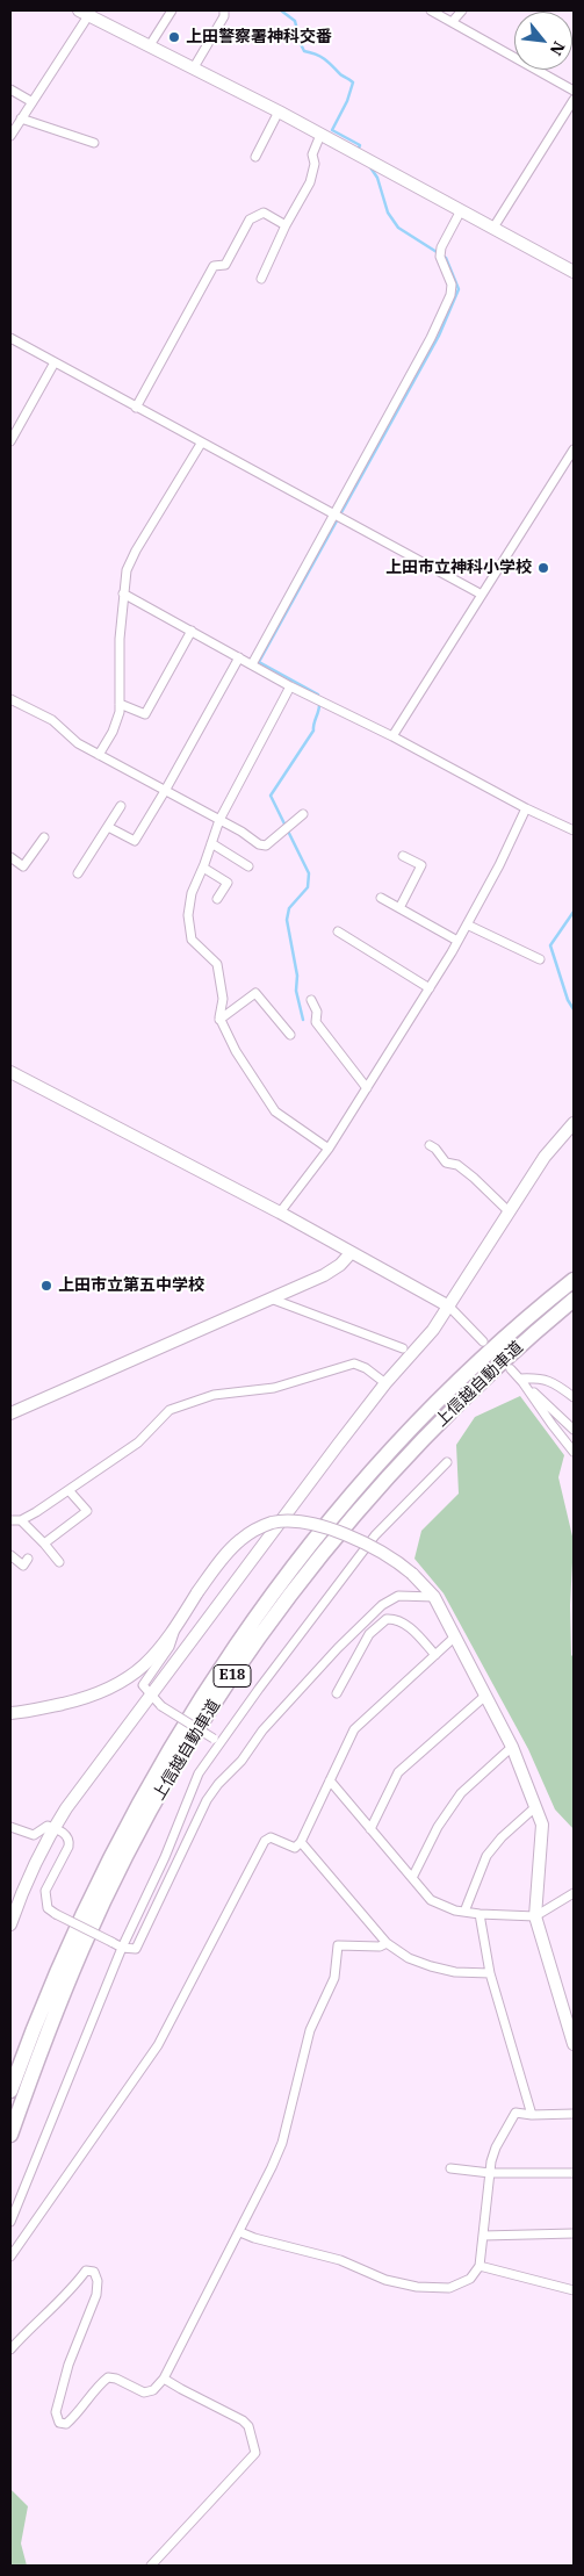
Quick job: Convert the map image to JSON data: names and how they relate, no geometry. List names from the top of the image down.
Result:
{
  "streets": {
    "highway": ["上信越自動車道", "E18"]
  },
  "places": ["上田警察署神科交番", "上田市立神科小学校", "上田市立第五中学校"],
  "north": "bottom right"
}
